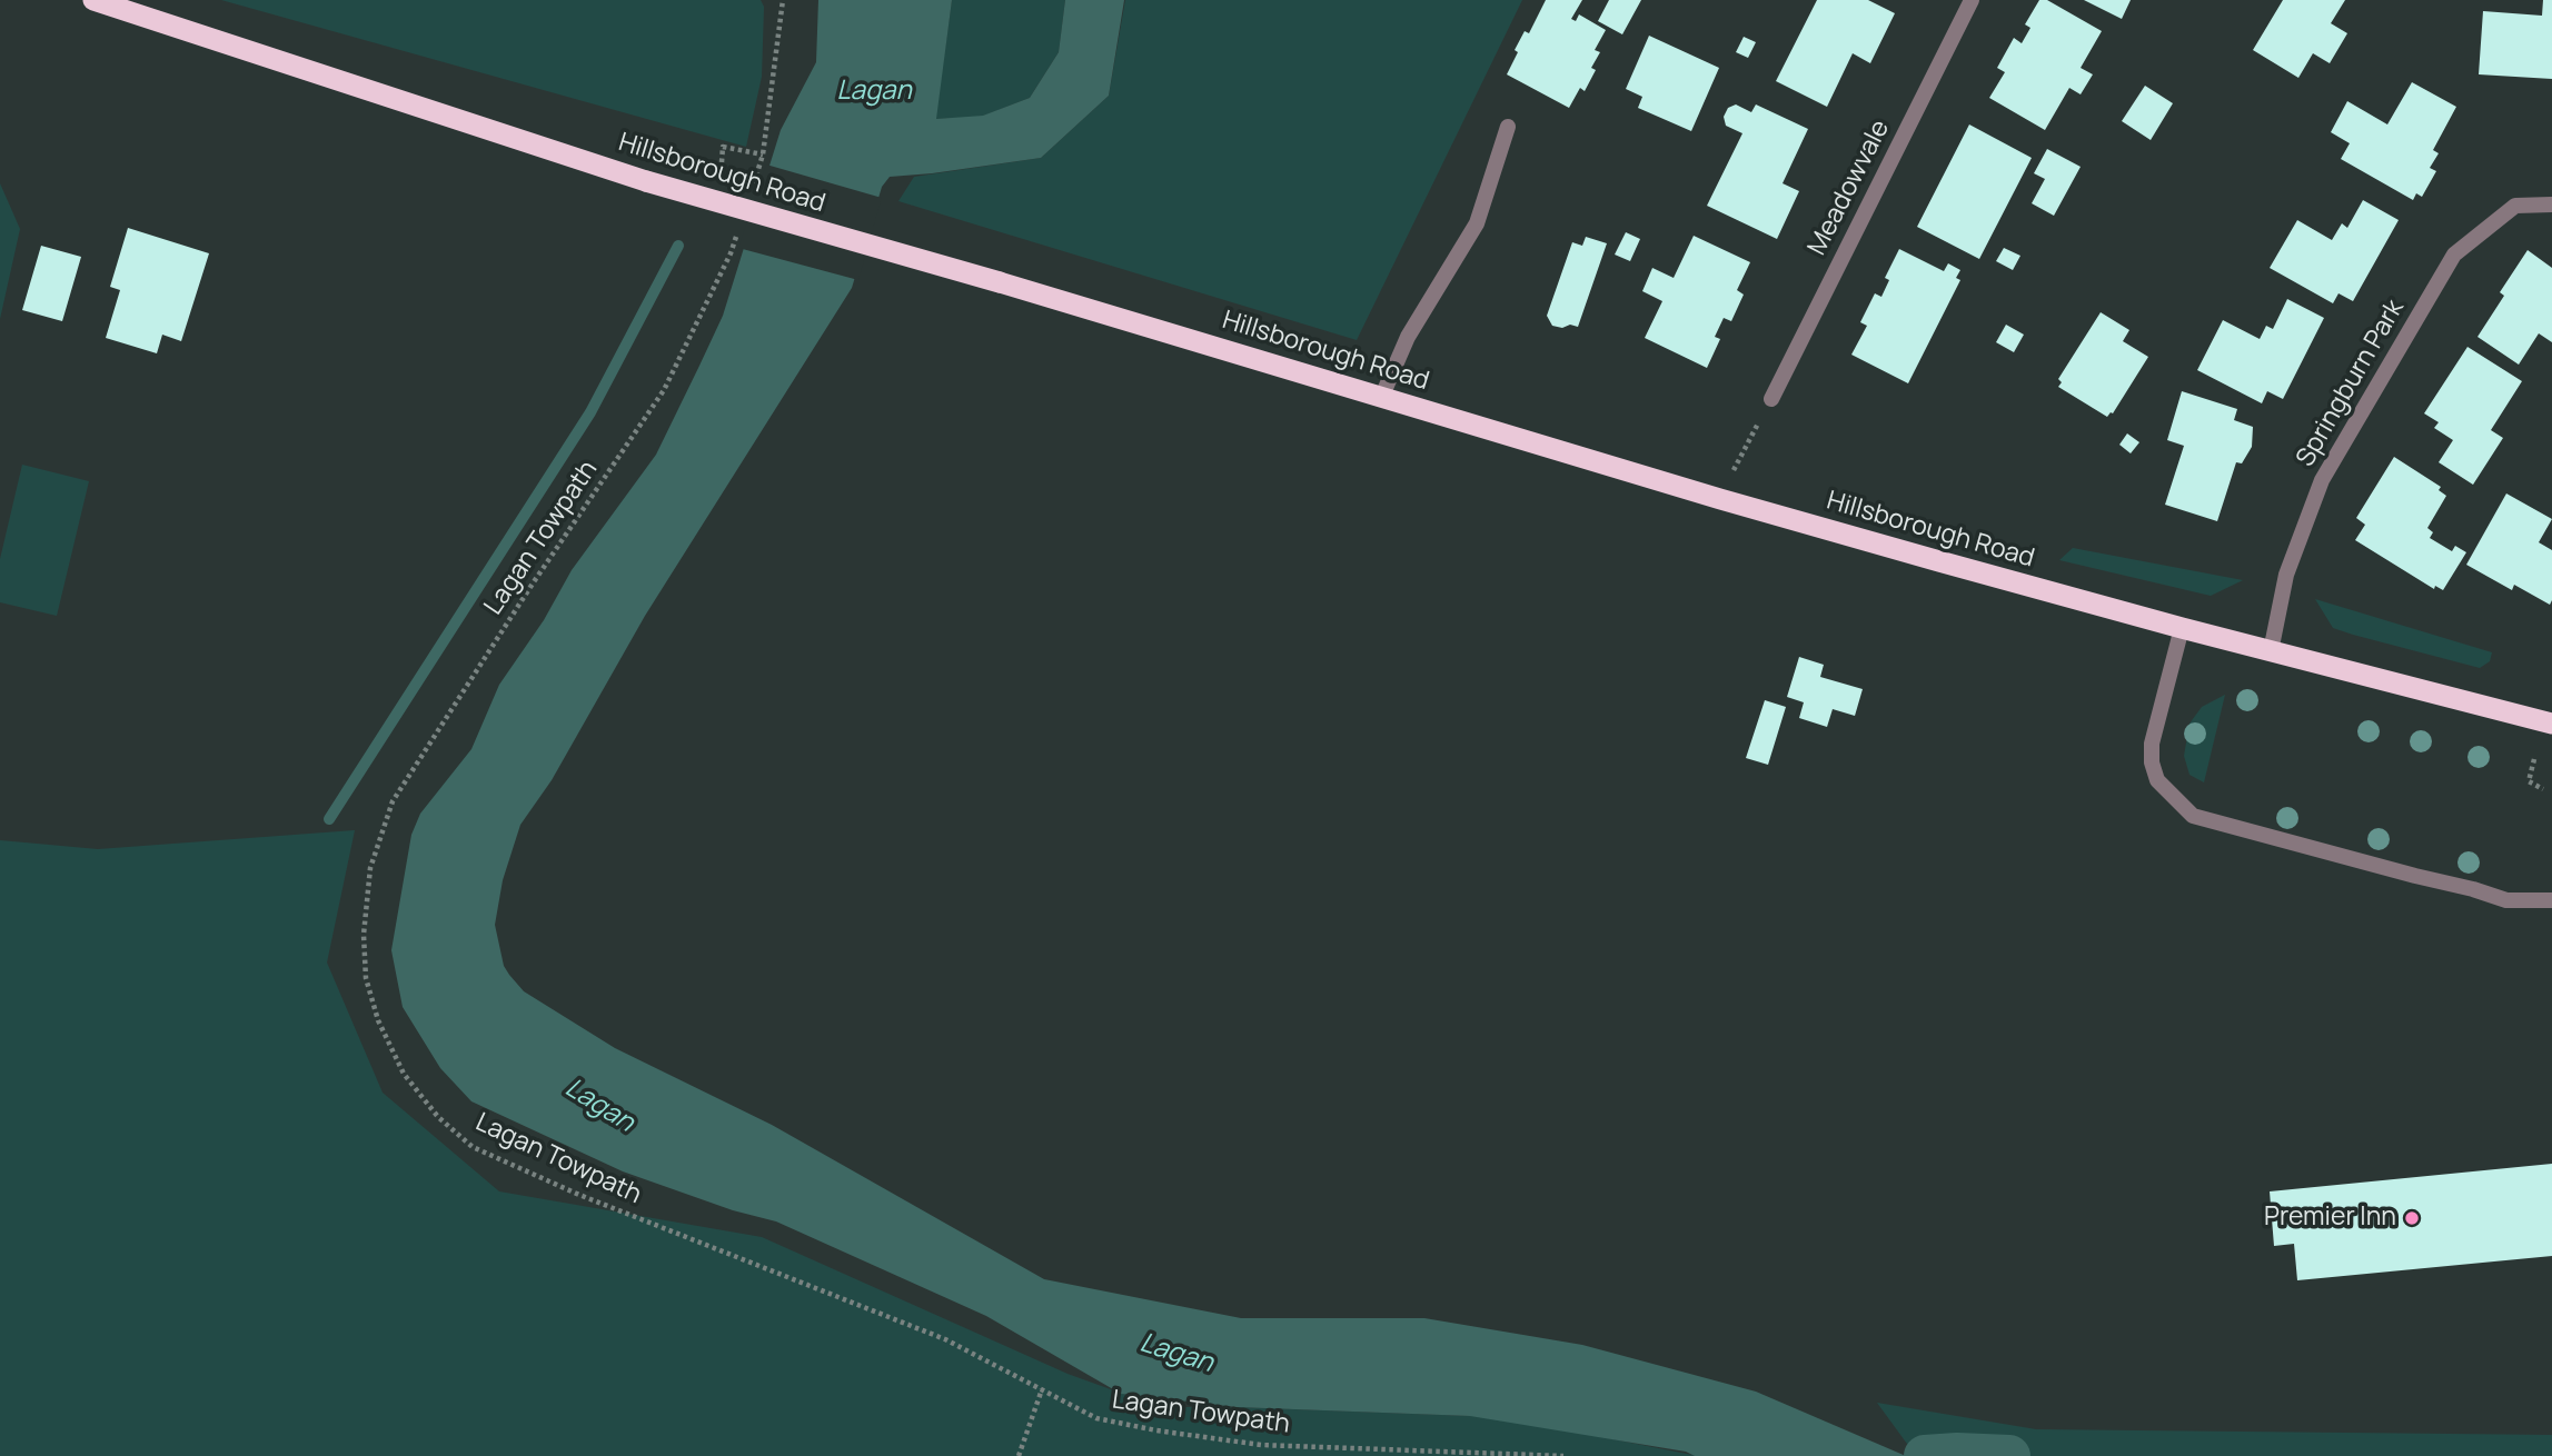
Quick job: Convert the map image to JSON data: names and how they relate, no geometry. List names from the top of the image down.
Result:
{
  "streets": {
    "highway": ["Hillsborough Road"],
    "street": ["Meadowvale", "Springburn Park"],
    "path": ["Lagan Towpath"]
  },
  "crossings": [
    ["Hillsborough Road", "Springburn Park"]
  ],
  "water": ["Lagan"],
  "places": ["Premier Inn"]
}
